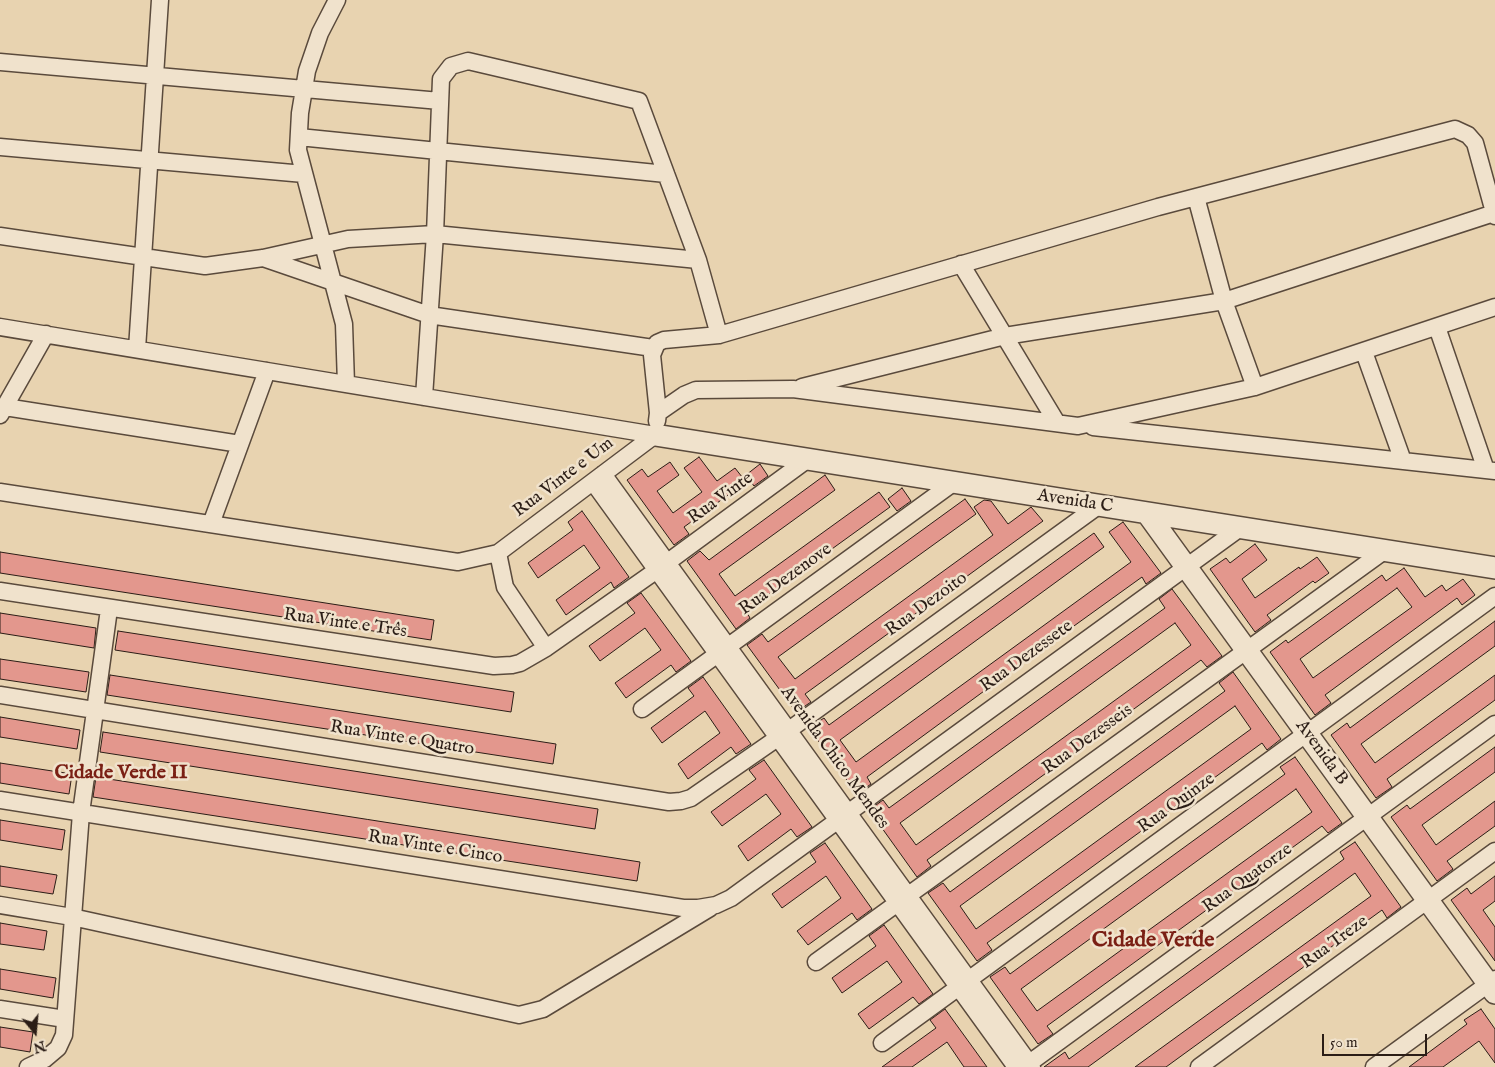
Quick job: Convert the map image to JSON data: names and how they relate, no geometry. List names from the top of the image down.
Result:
{
  "streets": {
    "street": [
      "Rua Vinte e Um",
      "Rua Vinte",
      "Avenida C",
      "Rua Dezenove",
      "Rua Dezoito",
      "Rua Vinte e Três",
      "Rua Dezessete",
      "Rua Vinte e Quatro",
      "Rua Dezesseis",
      "Avenida B",
      "Avenida Chico Mendes",
      "Rua Quinze",
      "Rua Vinte e Cinco",
      "Rua Quatorze",
      "Rua Treze"
    ]
  },
  "crossings": [
    ["Rua Vinte e Um", "Avenida C"],
    ["Rua Vinte e Um", "Avenida Chico Mendes"],
    ["Rua Vinte", "Avenida C"],
    ["Rua Vinte", "Rua Vinte e Três"],
    ["Rua Vinte", "Avenida Chico Mendes"],
    ["Avenida C", "Rua Dezenove"],
    ["Avenida C", "Rua Dezoito"],
    ["Avenida C", "Rua Dezessete"],
    ["Avenida C", "Rua Dezesseis"],
    ["Avenida C", "Avenida B"],
    ["Rua Dezenove", "Avenida Chico Mendes"],
    ["Rua Dezoito", "Rua Vinte e Quatro"],
    ["Rua Dezoito", "Avenida Chico Mendes"],
    ["Rua Vinte e Três", "Avenida Chico Mendes"],
    ["Rua Dezessete", "Avenida B"],
    ["Rua Dezessete", "Avenida Chico Mendes"],
    ["Rua Dezessete", "Rua Vinte e Cinco"],
    ["Rua Vinte e Quatro", "Avenida Chico Mendes"],
    ["Rua Dezesseis", "Avenida B"],
    ["Rua Dezesseis", "Avenida Chico Mendes"],
    ["Avenida B", "Rua Quinze"],
    ["Avenida B", "Rua Quatorze"],
    ["Avenida B", "Rua Treze"],
    ["Avenida Chico Mendes", "Rua Quinze"],
    ["Avenida Chico Mendes", "Rua Vinte e Cinco"],
    ["Avenida Chico Mendes", "Rua Quatorze"]
  ],
  "districts": ["Cidade Verde II", "Cidade Verde"],
  "scale_bar": "50 m",
  "north": "bottom"
}
